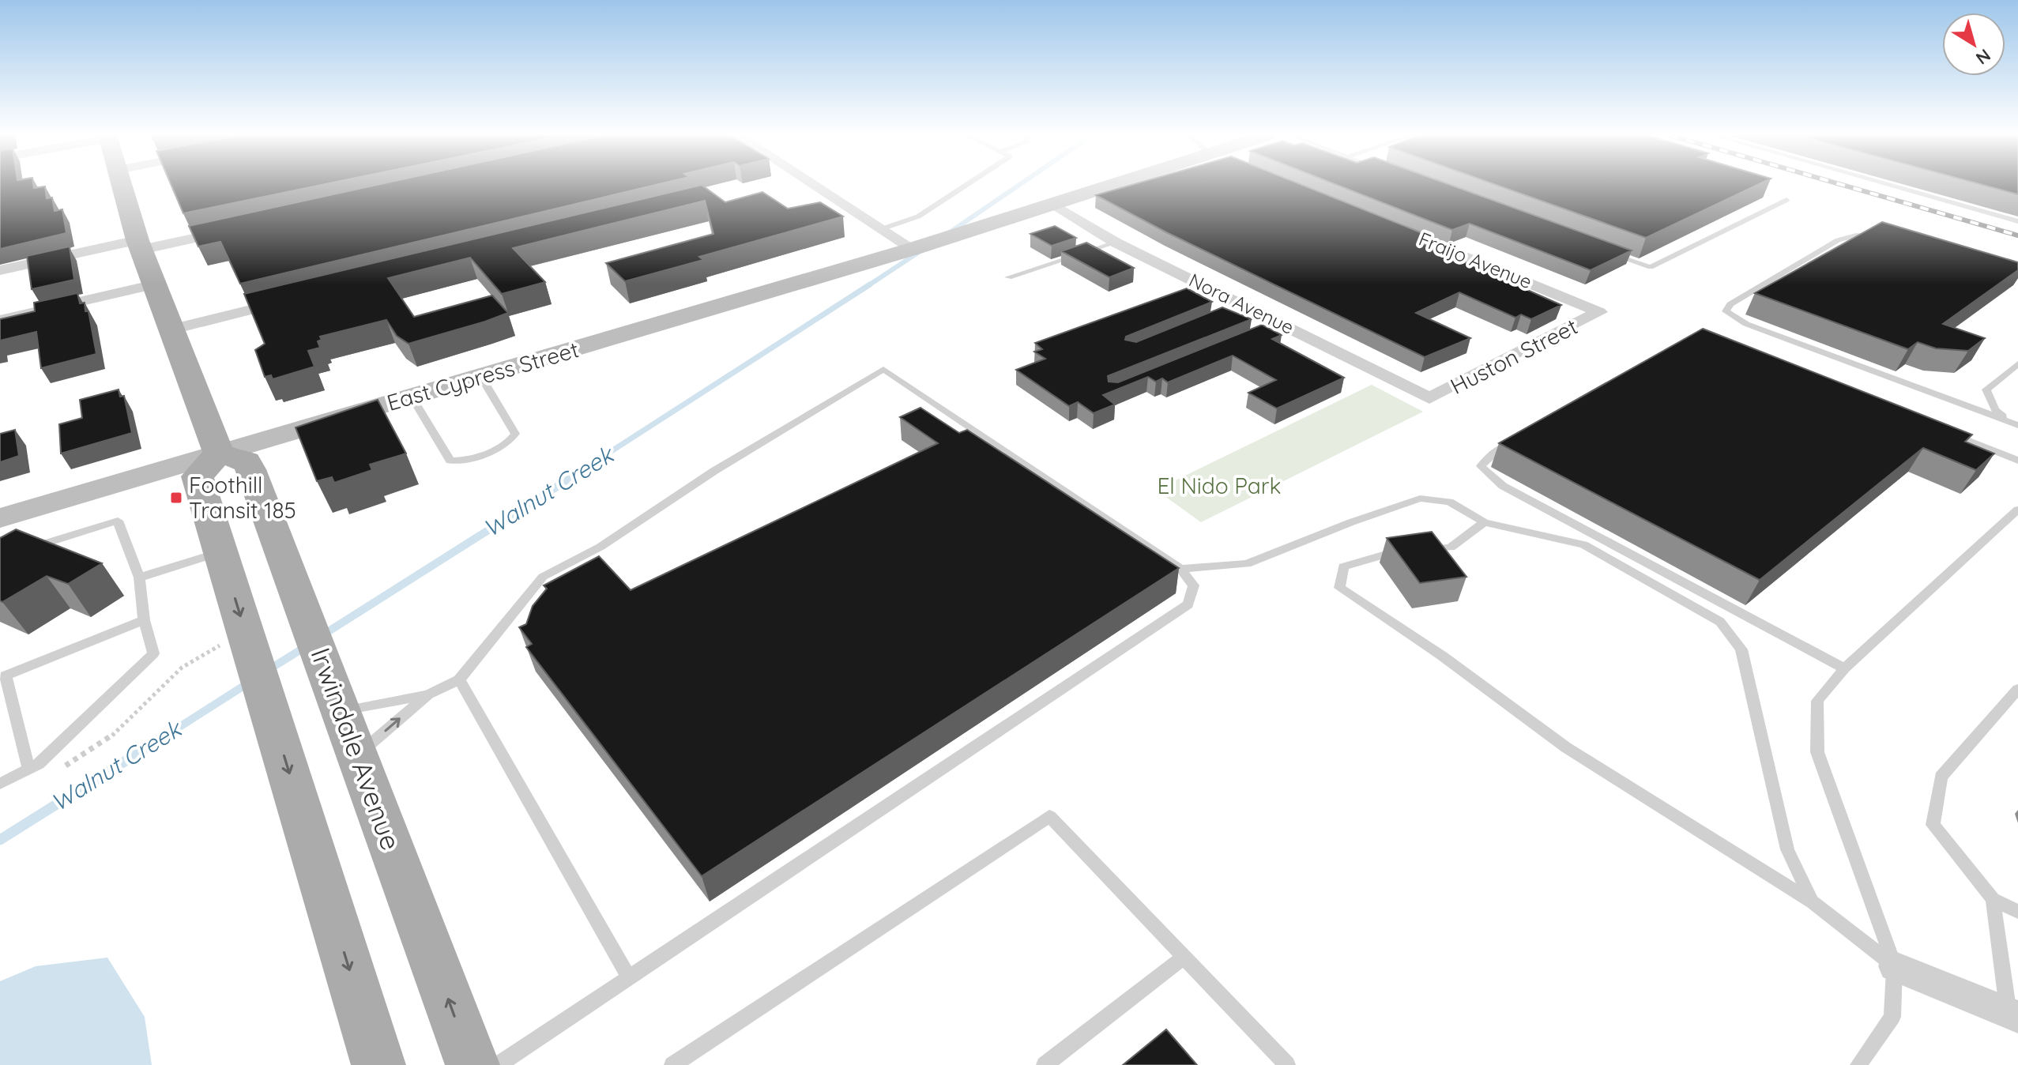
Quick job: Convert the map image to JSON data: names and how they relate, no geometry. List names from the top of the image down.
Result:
{
  "streets": {
    "main road": ["Irwindale Avenue"],
    "street": [
      "Fraijo Avenue",
      "Nora Avenue",
      "Huston Street",
      "East Cypress Street"
    ]
  },
  "crossings": [
    ["Fraijo Avenue", "Huston Street"],
    ["Nora Avenue", "Huston Street"],
    ["Nora Avenue", "East Cypress Street"],
    ["East Cypress Street", "Irwindale Avenue"]
  ],
  "water": ["Walnut Creek"],
  "parks": ["El Nido Park"],
  "places": {
    "transit": ["Foothill Transit 185"]
  },
  "north": "bottom right"
}
